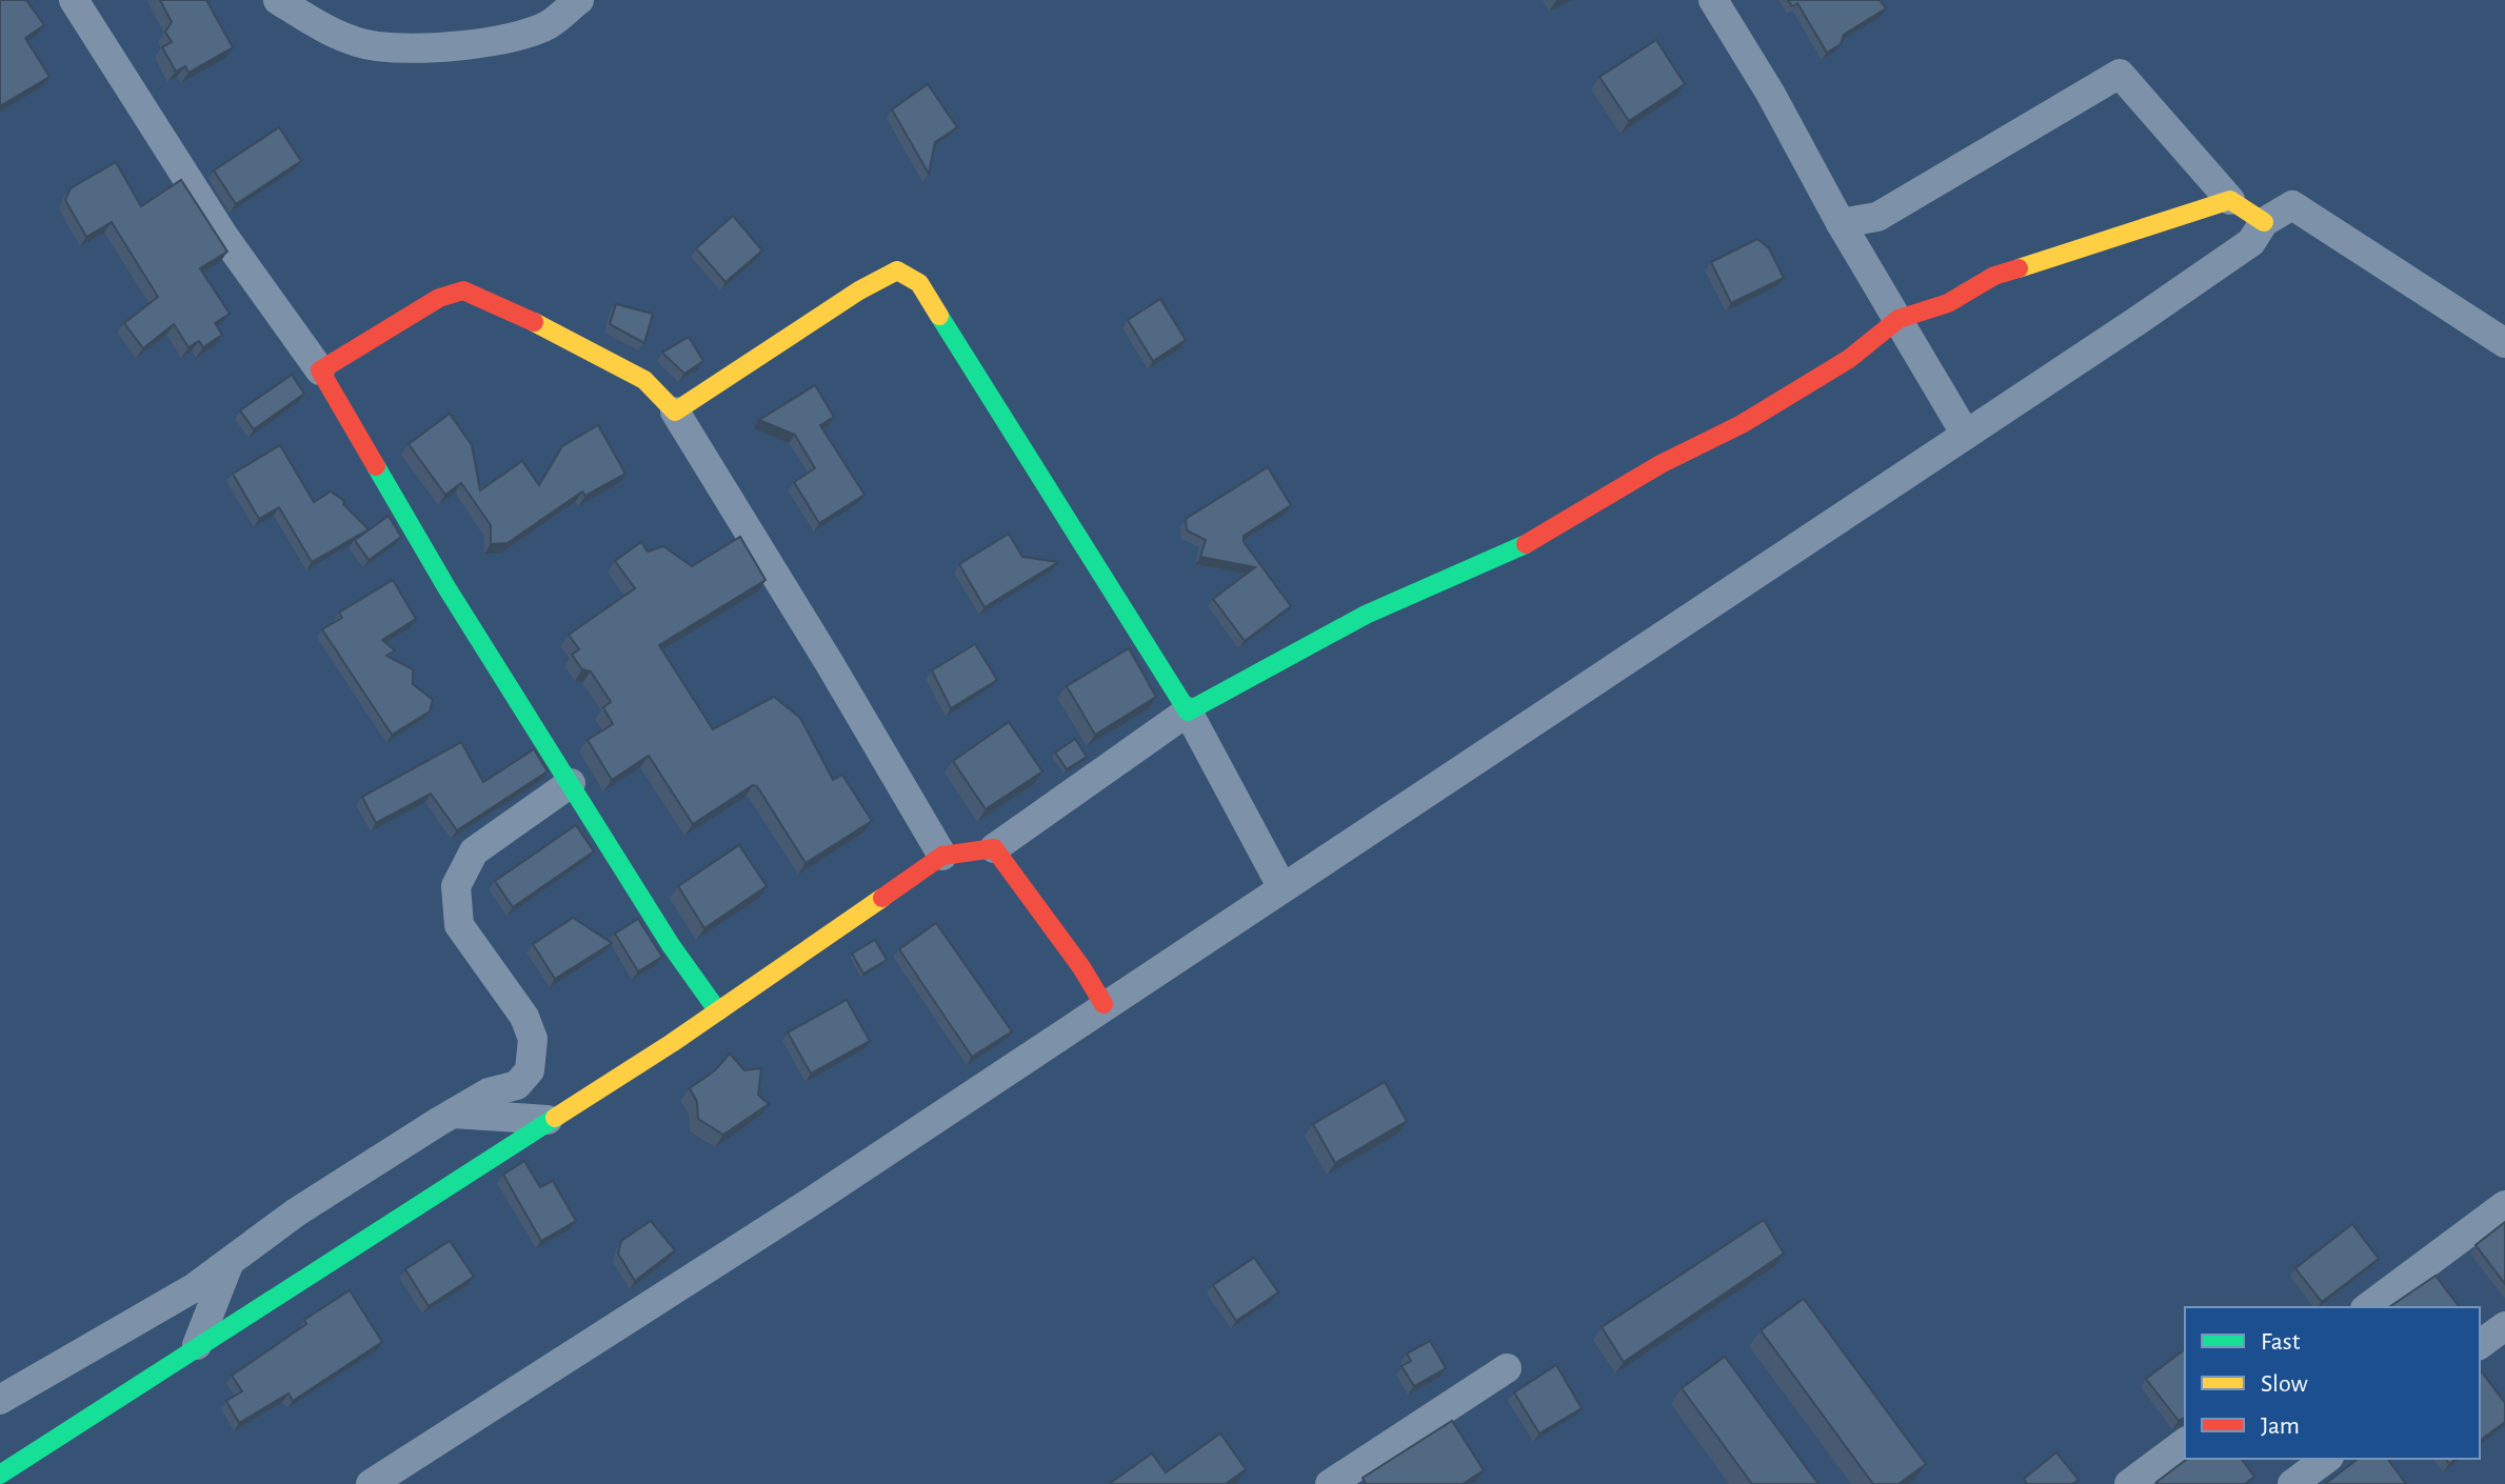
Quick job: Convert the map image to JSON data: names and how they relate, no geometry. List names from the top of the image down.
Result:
{
  "legend": ["Fast", "Slow", "Jam"]
}
